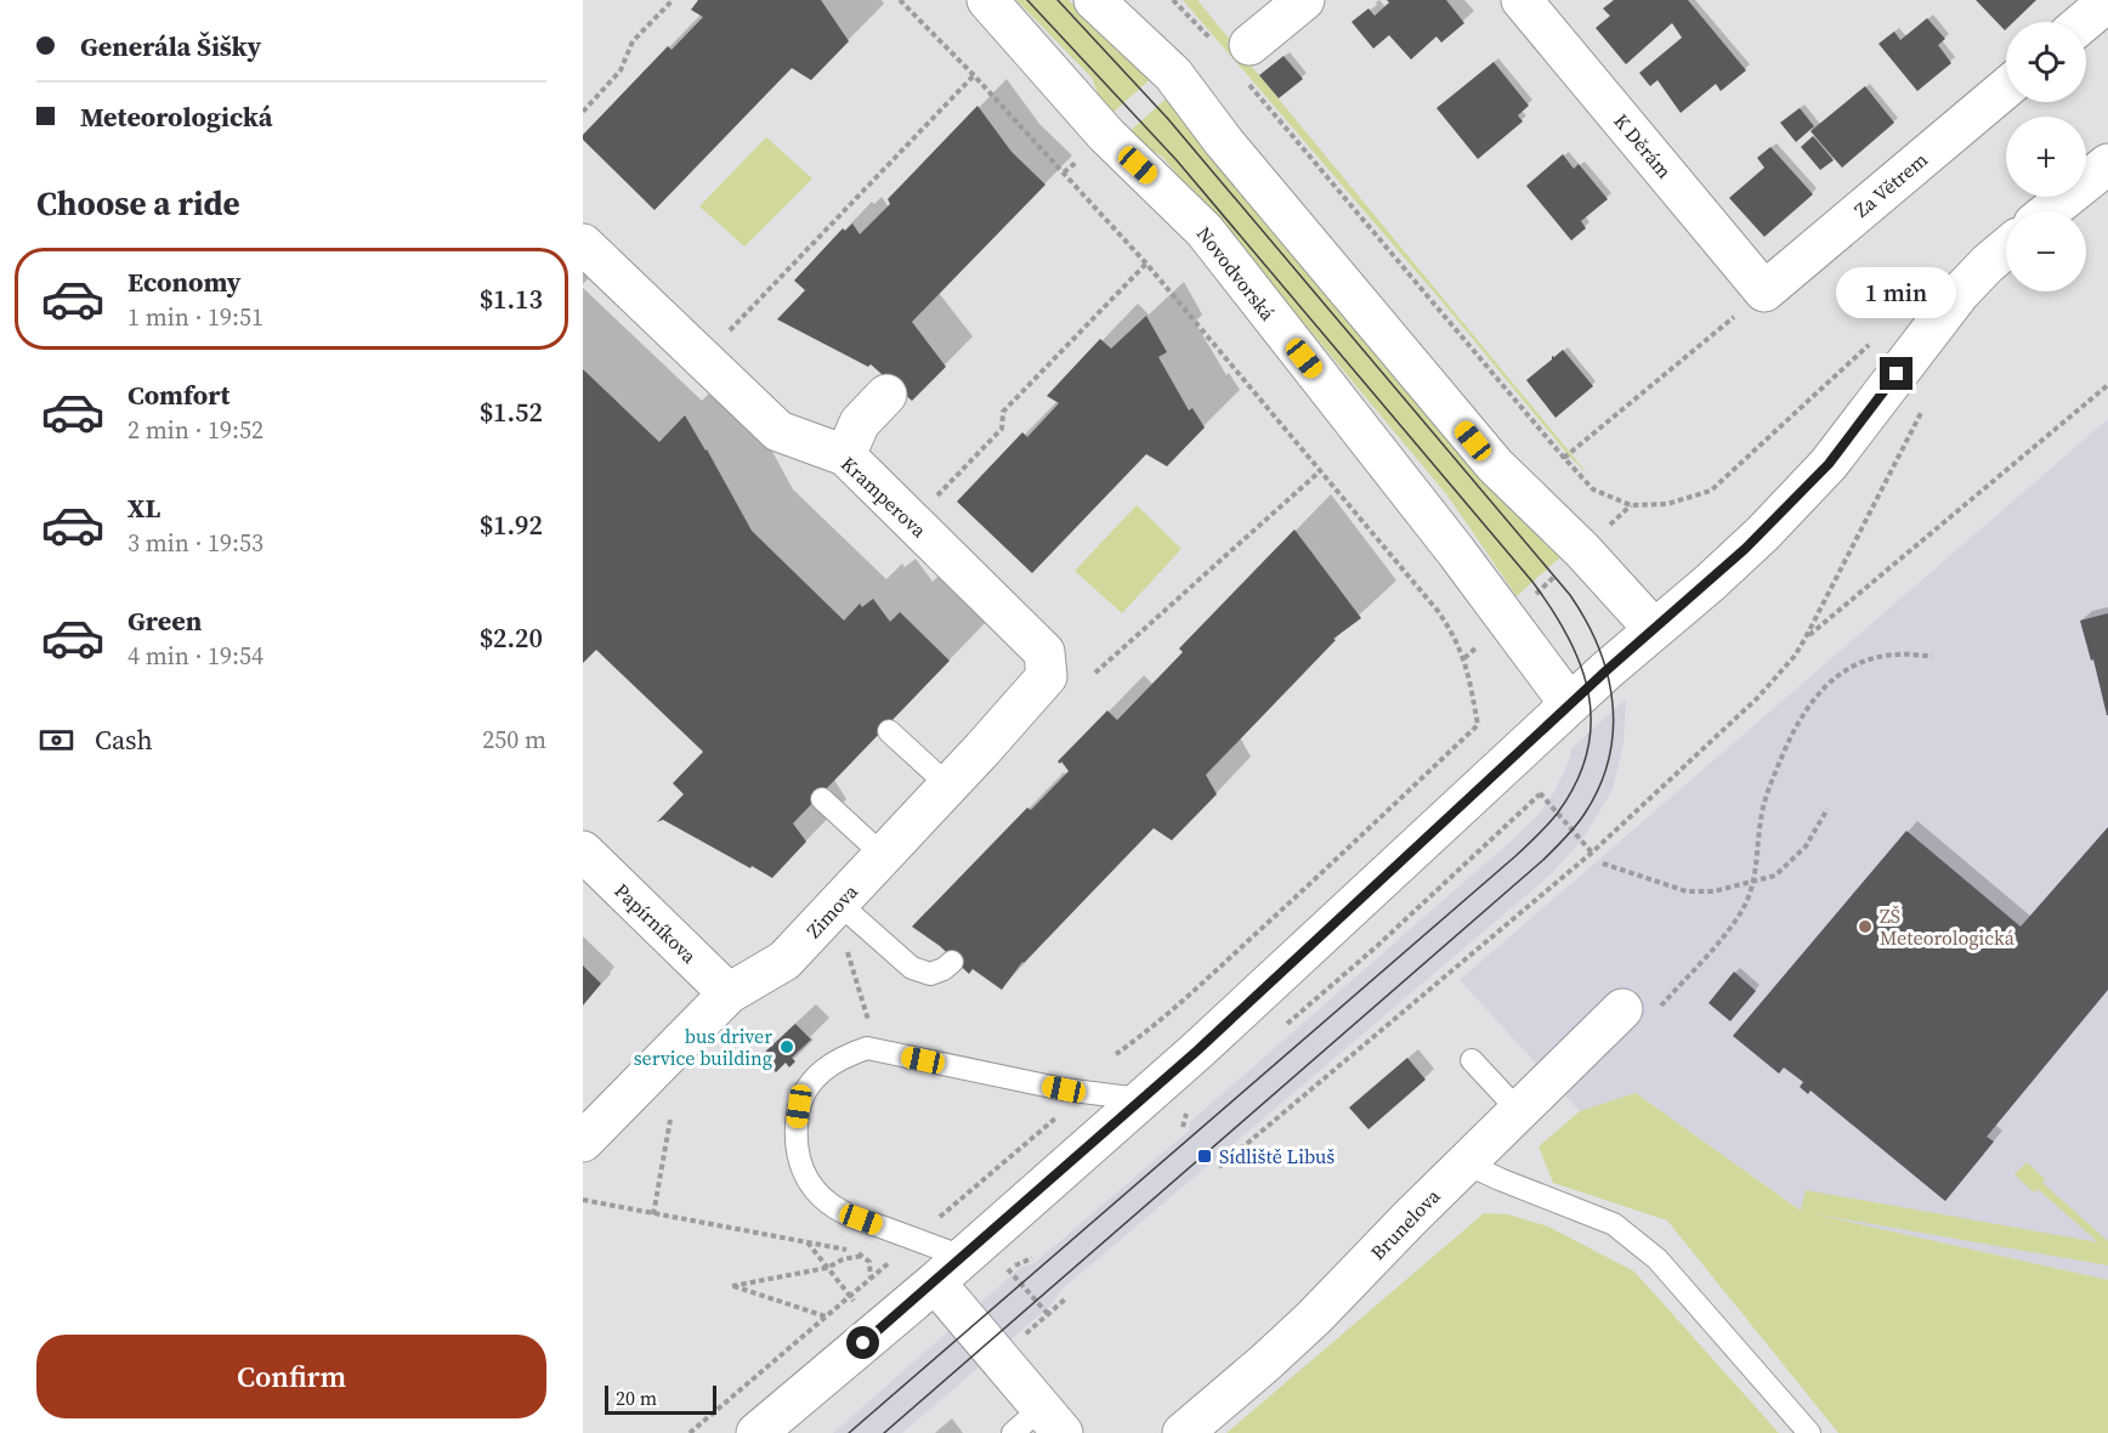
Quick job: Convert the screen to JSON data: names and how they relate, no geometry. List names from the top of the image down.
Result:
{
  "streets": {
    "main road": [
      "K Děrám",
      "Za Větrem",
      "Novodvorská",
      "Kramperova",
      "Zimova",
      "Papírníkova",
      "Brunelova"
    ]
  },
  "crossings": [
    ["K Děrám", "Za Větrem"],
    ["Kramperova", "Zimova"],
    ["Zimova", "Papírníkova"]
  ],
  "places": {
    "other": ["ZŠ Meteorologická", "bus driver service building"],
    "transit": ["Sídliště Libuš"]
  },
  "scale_bar": "20 m",
  "page": {
    "banner": ["Generála Šišky", "Meteorologická"],
    "map_buttons": ["+", "−"],
    "heading": "Choose a ride",
    "list": [
      {
        "name": "Economy",
        "note": "1 min · 19:51",
        "value": "$1.13"
      },
      {
        "name": "Comfort",
        "note": "2 min · 19:52",
        "value": "$1.52"
      },
      {
        "name": "XL",
        "note": "3 min · 19:53",
        "value": "$1.92"
      },
      {
        "name": "Green",
        "note": "4 min · 19:54",
        "value": "$2.20"
      }
    ],
    "bubble": "1 min",
    "pay": ["Cash", "250 m"],
    "buttons": "Confirm",
    "scale": "20 m"
  }
}
